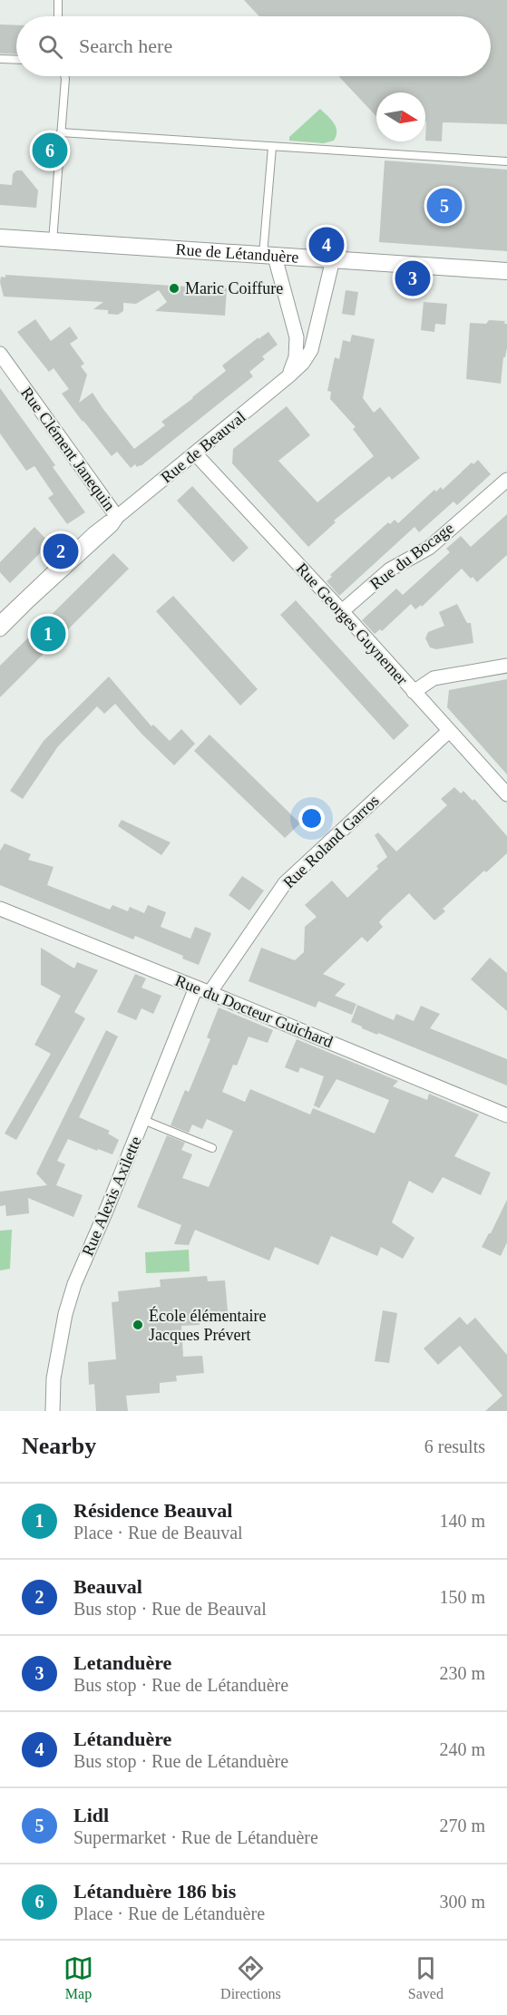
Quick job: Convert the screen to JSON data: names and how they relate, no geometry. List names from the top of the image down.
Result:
{
  "streets": {
    "street": [
      "Rue de Létanduère",
      "Rue de Beauval",
      "Rue Clément Janequin",
      "Rue du Bocage",
      "Rue Georges Guynemer",
      "Rue Roland Garros",
      "Rue du Docteur Guichard",
      "Rue Alexis Axilette"
    ]
  },
  "crossings": [
    ["Rue de Létanduère", "Rue de Beauval"],
    ["Rue de Beauval", "Rue Clément Janequin"],
    ["Rue de Beauval", "Rue Georges Guynemer"],
    ["Rue du Bocage", "Rue Georges Guynemer"],
    ["Rue Georges Guynemer", "Rue Roland Garros"],
    ["Rue Roland Garros", "Rue du Docteur Guichard"],
    ["Rue du Docteur Guichard", "Rue Alexis Axilette"]
  ],
  "places": ["Maric Coiffure", "École élémentaire Jacques Prévert"],
  "north": "right",
  "page": {
    "search": "Search here",
    "pins": [
      "6",
      "5",
      "4",
      "3",
      "2",
      "1"
    ],
    "heading": ["Nearby", "6 results"],
    "list": [
      {
        "mark": "1",
        "name": "Résidence Beauval",
        "note": "Place · Rue de Beauval",
        "value": "140 m"
      },
      {
        "mark": "2",
        "name": "Beauval",
        "note": "Bus stop · Rue de Beauval",
        "value": "150 m"
      },
      {
        "mark": "3",
        "name": "Letanduère",
        "note": "Bus stop · Rue de Létanduère",
        "value": "230 m"
      },
      {
        "mark": "4",
        "name": "Létanduère",
        "note": "Bus stop · Rue de Létanduère",
        "value": "240 m"
      },
      {
        "mark": "5",
        "name": "Lidl",
        "note": "Supermarket · Rue de Létanduère",
        "value": "270 m"
      },
      {
        "mark": "6",
        "name": "Létanduère 186 bis",
        "note": "Place · Rue de Létanduère",
        "value": "300 m"
      }
    ],
    "nav": ["Map", "Directions", "Saved"]
  }
}
